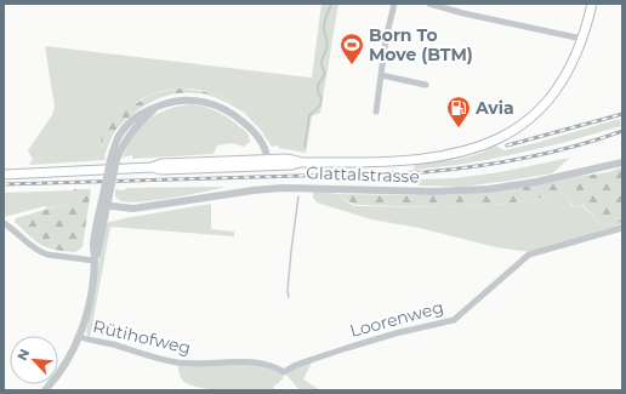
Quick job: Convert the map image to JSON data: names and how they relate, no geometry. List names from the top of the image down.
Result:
{
  "streets": {
    "street": ["Glattalstrasse", "Loorenweg", "Rütihofweg"]
  },
  "crossings": [
    ["Loorenweg", "Rütihofweg"]
  ],
  "places": {
    "sports": ["Born To Move (BTM)"],
    "fuel station": ["Avia"]
  },
  "north": "top left"
}
